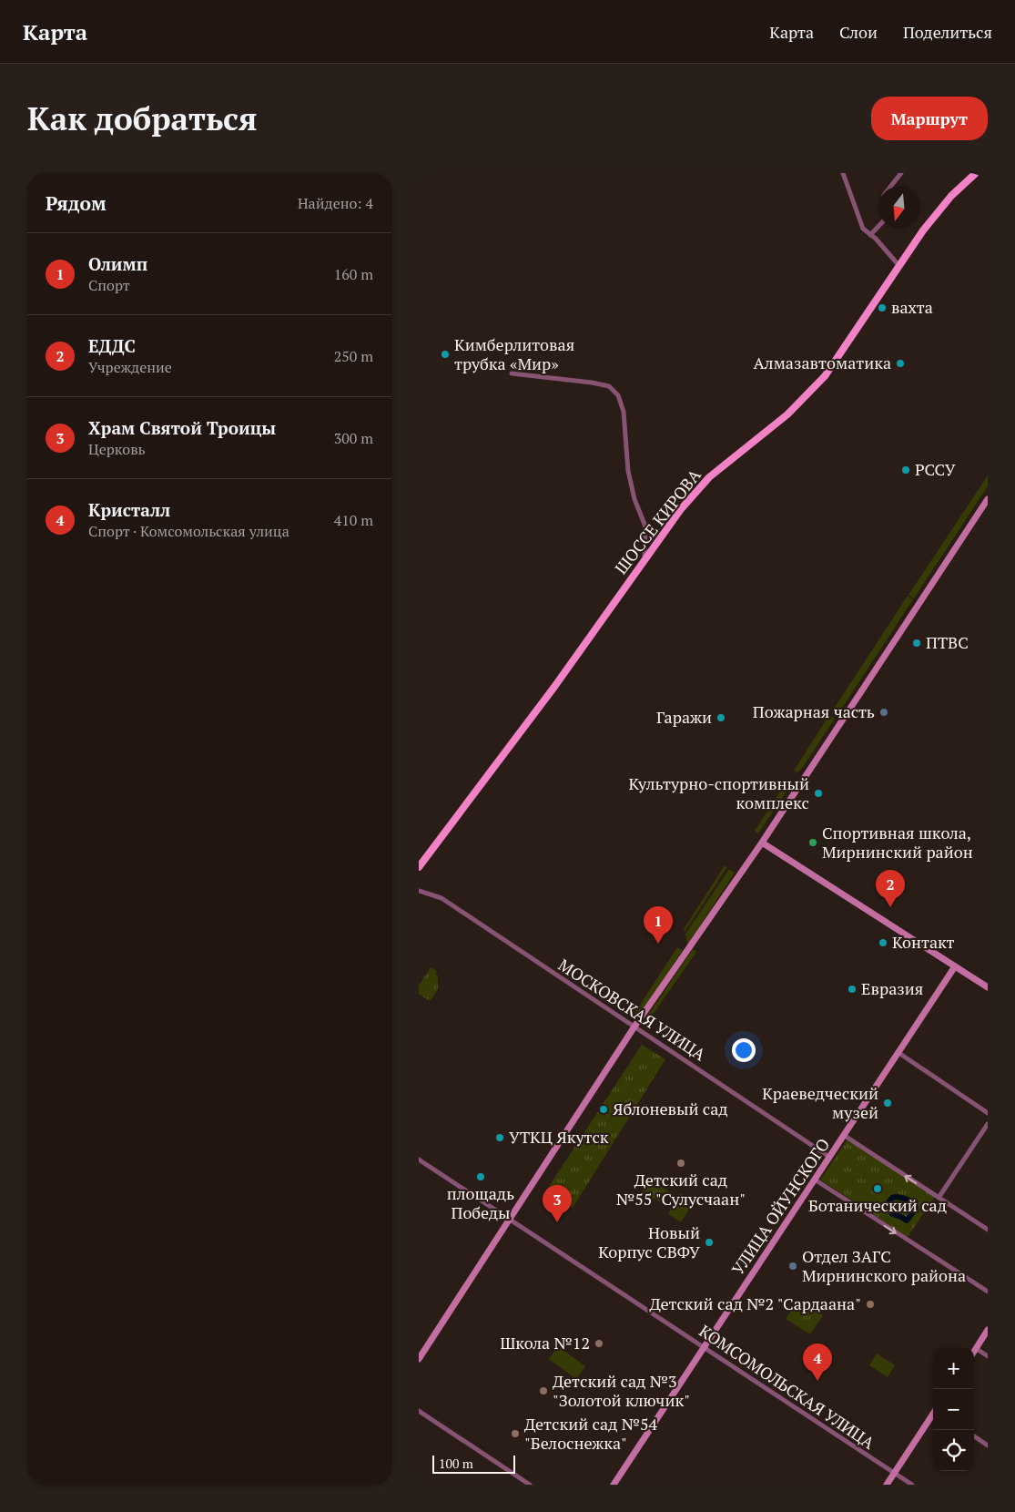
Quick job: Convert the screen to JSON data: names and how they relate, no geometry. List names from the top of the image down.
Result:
{
  "streets": {
    "main road": ["ШОССЕ КИРОВА", "УЛИЦА ОЙУНСКОГО"],
    "street": ["МОСКОВСКАЯ УЛИЦА", "КОМСОМОЛЬСКАЯ УЛИЦА"]
  },
  "crossings": [
    ["МОСКОВСКАЯ УЛИЦА", "УЛИЦА ОЙУНСКОГО"],
    ["УЛИЦА ОЙУНСКОГО", "КОМСОМОЛЬСКАЯ УЛИЦА"]
  ],
  "places": [
    "вахта",
    "Кимберлитовая трубка «Мир»",
    "Алмазавтоматика",
    "РССУ",
    "ПТВС",
    "Пожарная часть",
    "Гаражи",
    "Культурно-спортивный комплекс",
    "Спортивная школа, Мирнинский район",
    "Контакт",
    "Евразия",
    "Краеведческий музей",
    "Яблоневый сад",
    "УТКЦ Якутск",
    "Детский сад №55 \"Сулусчаан\"",
    "площадь Победы",
    "Ботанический сад",
    "Новый Корпус СВФУ",
    "Отдел ЗАГС Мирнинского района",
    "Детский сад №2 \"Сардаана\"",
    "Школа №12",
    "Детский сад №3 \"Золотой ключик\"",
    "Детский сад №54 \"Белоснежка\""
  ],
  "scale_bar": "100 m",
  "north": "bottom",
  "page": {
    "header": "Карта",
    "nav": ["Карта", "Слои", "Поделиться"],
    "buttons": "Маршрут",
    "title": "Как добраться",
    "heading": ["Рядом", "Найдено: 4"],
    "list": [
      {
        "mark": "1",
        "name": "Олимп",
        "note": "Спорт",
        "value": "160 m"
      },
      {
        "mark": "2",
        "name": "ЕДДС",
        "note": "Учреждение",
        "value": "250 m"
      },
      {
        "mark": "3",
        "name": "Храм Святой Троицы",
        "note": "Церковь",
        "value": "300 m"
      },
      {
        "mark": "4",
        "name": "Кристалл",
        "note": "Спорт · Комсомольская улица",
        "value": "410 m"
      }
    ],
    "pins": [
      "2",
      "1",
      "3",
      "4"
    ],
    "map_buttons": ["+", "−"],
    "scale": "100 m"
  }
}
